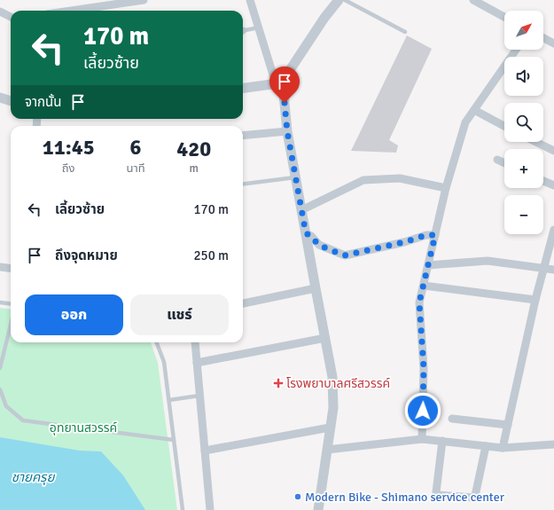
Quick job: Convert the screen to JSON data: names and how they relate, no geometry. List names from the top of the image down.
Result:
{
  "water": ["ชายครุย"],
  "parks": ["อุทยานสวรรค์"],
  "places": {
    "health": ["โรงพยาบาลศรีสวรรค์"],
    "other": ["Modern Bike - Shimano service center"]
  },
  "north": "top right",
  "page": {
    "map_buttons": ["+", "−"],
    "turn": ["170 m", "เลี้ยวซ้าย"],
    "then": "จากนั้น",
    "eta": [
      "11:45",
      "ถึง",
      "6",
      "นาที",
      "420",
      "m"
    ],
    "list": [
      {
        "name": "เลี้ยวซ้าย",
        "value": "170 m"
      },
      {
        "name": "ถึงจุดหมาย",
        "value": "250 m"
      }
    ],
    "buttons": ["ออก", "แชร์"]
  }
}
